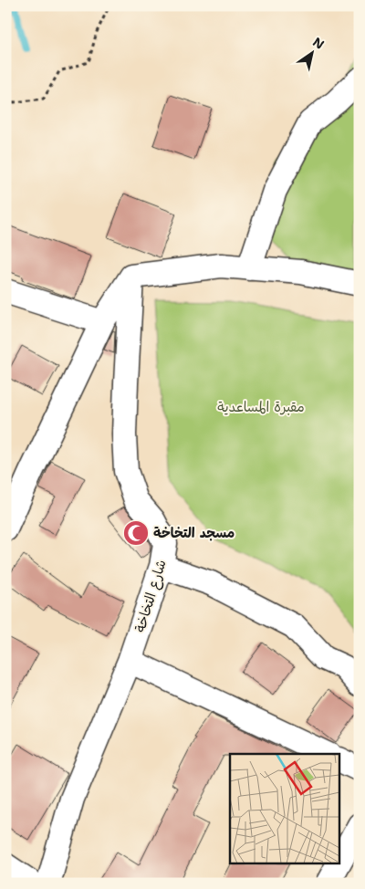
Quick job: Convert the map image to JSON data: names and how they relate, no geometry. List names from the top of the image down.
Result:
{
  "streets": {
    "street": ["شارع التخاخة"]
  },
  "parks": ["مقبرة المساعدية"],
  "places": {
    "mosque": ["مسجد التخاخة"]
  },
  "north": "top right"
}
